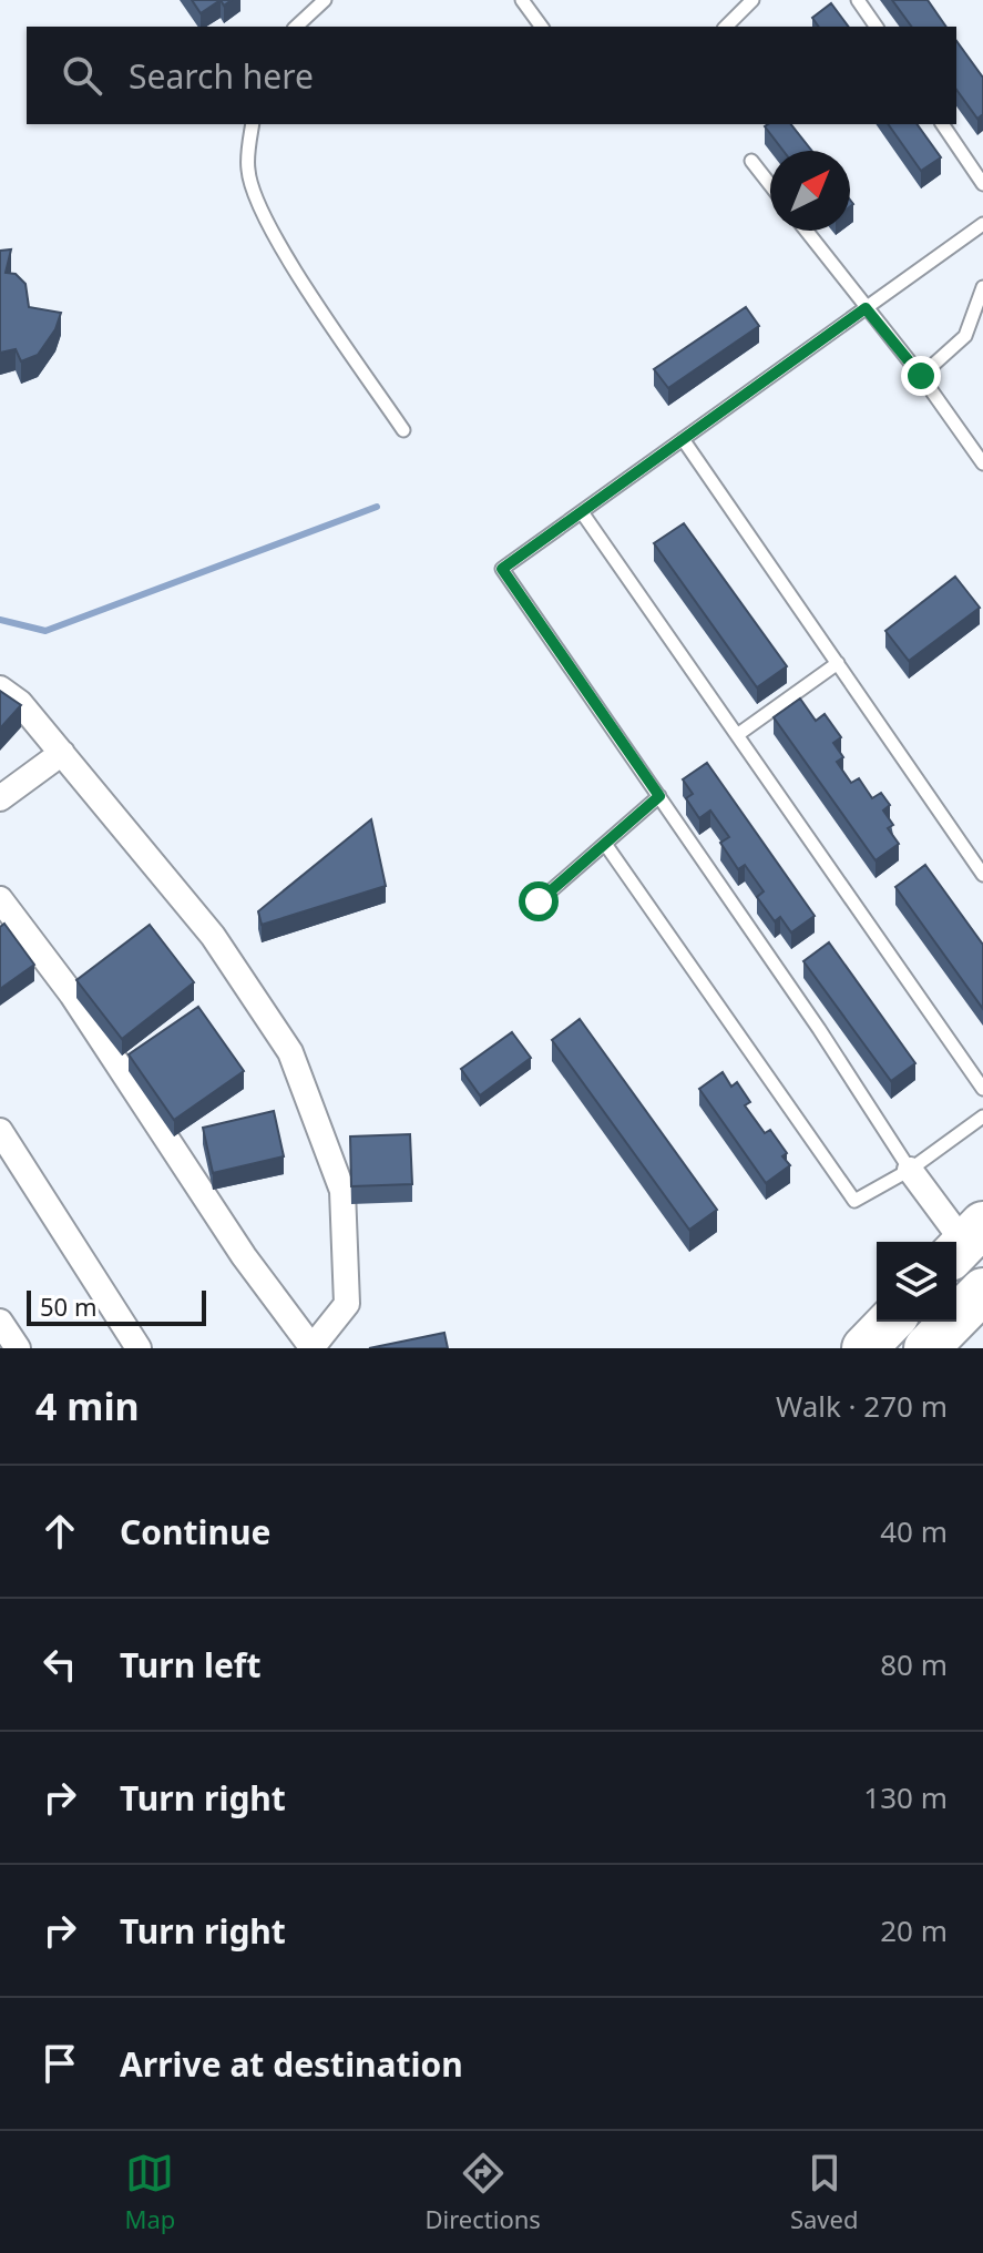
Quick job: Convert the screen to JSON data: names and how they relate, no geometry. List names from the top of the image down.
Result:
{
  "scale_bar": "50 m",
  "north": "top right",
  "page": {
    "search": "Search here",
    "scale": "50 m",
    "heading": ["4 min", "Walk · 270 m"],
    "list": [
      ["Continue", "40 m"],
      ["Turn left", "80 m"],
      ["Turn right", "130 m"],
      ["Turn right", "20 m"],
      "Arrive at destination"
    ],
    "nav": ["Map", "Directions", "Saved"]
  }
}
